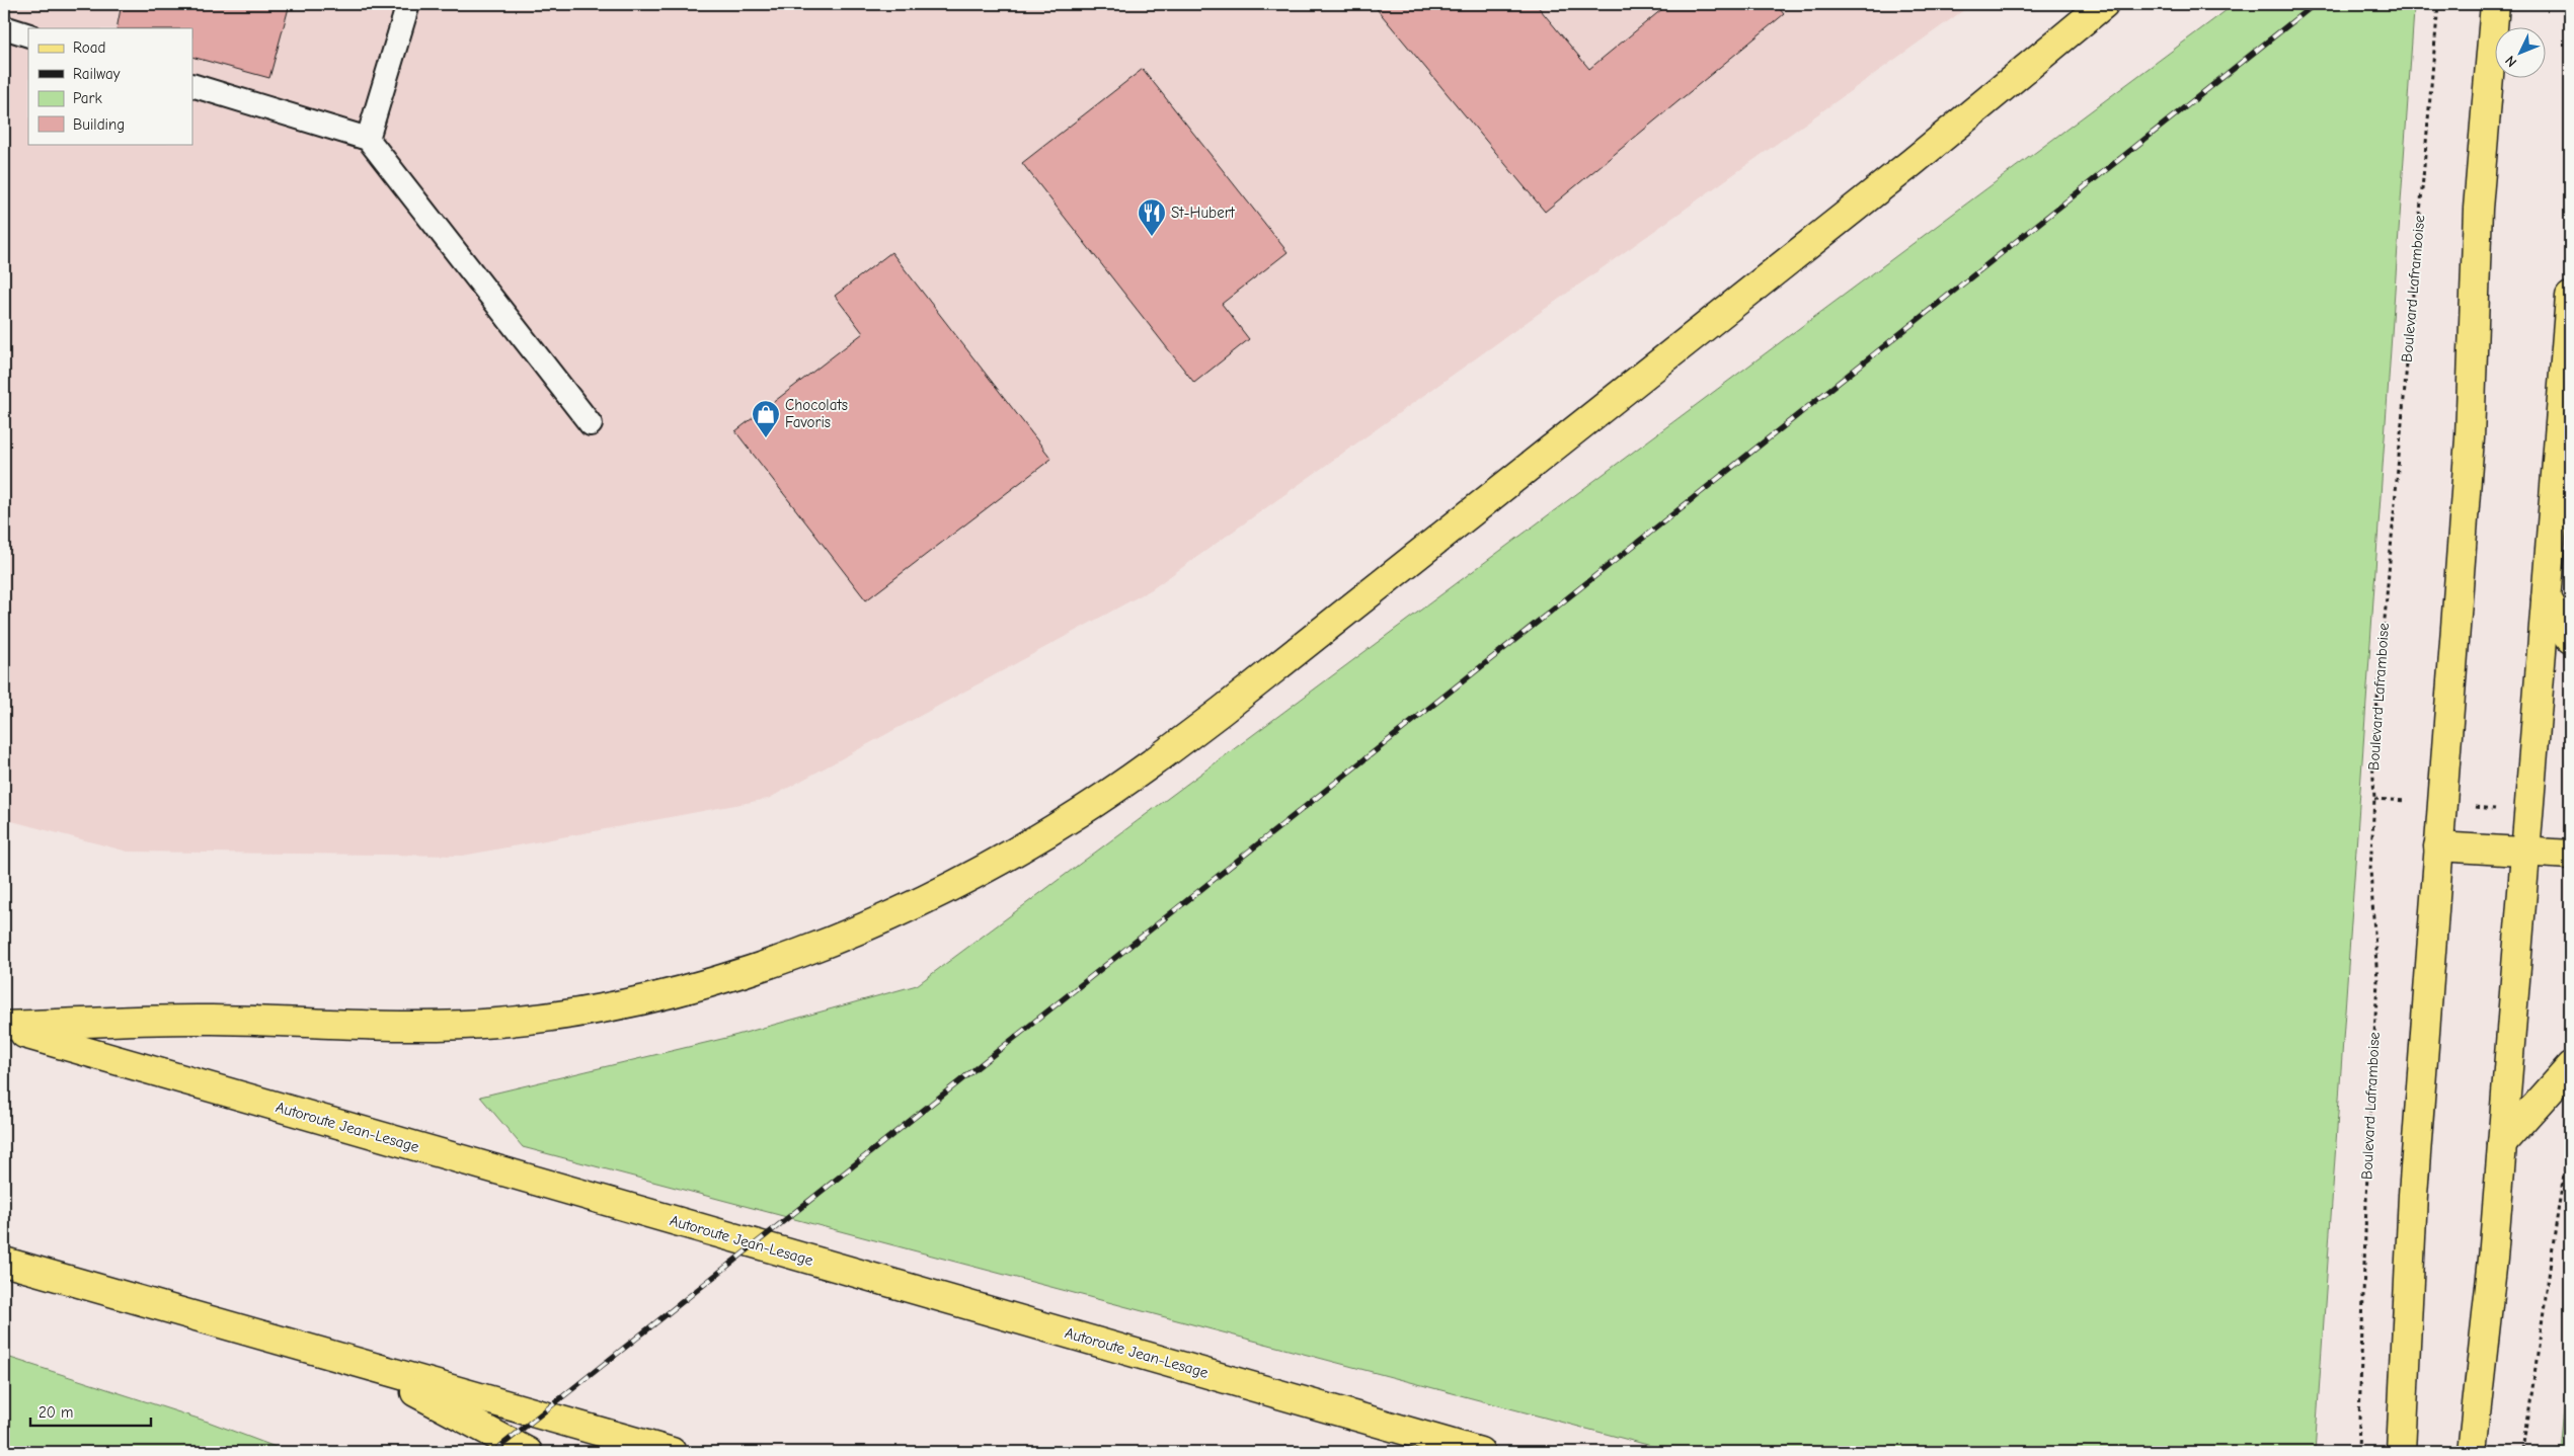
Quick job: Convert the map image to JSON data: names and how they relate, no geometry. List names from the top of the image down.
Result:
{
  "streets": {
    "main road": ["Autoroute Jean-Lesage"],
    "path": ["Boulevard Laframboise"]
  },
  "places": {
    "restaurant": ["St-Hubert"],
    "shop": ["Chocolats Favoris"]
  },
  "legend": [
    "Road",
    "Railway",
    "Park",
    "Building"
  ],
  "scale_bar": "20 m",
  "north": "bottom left"
}
